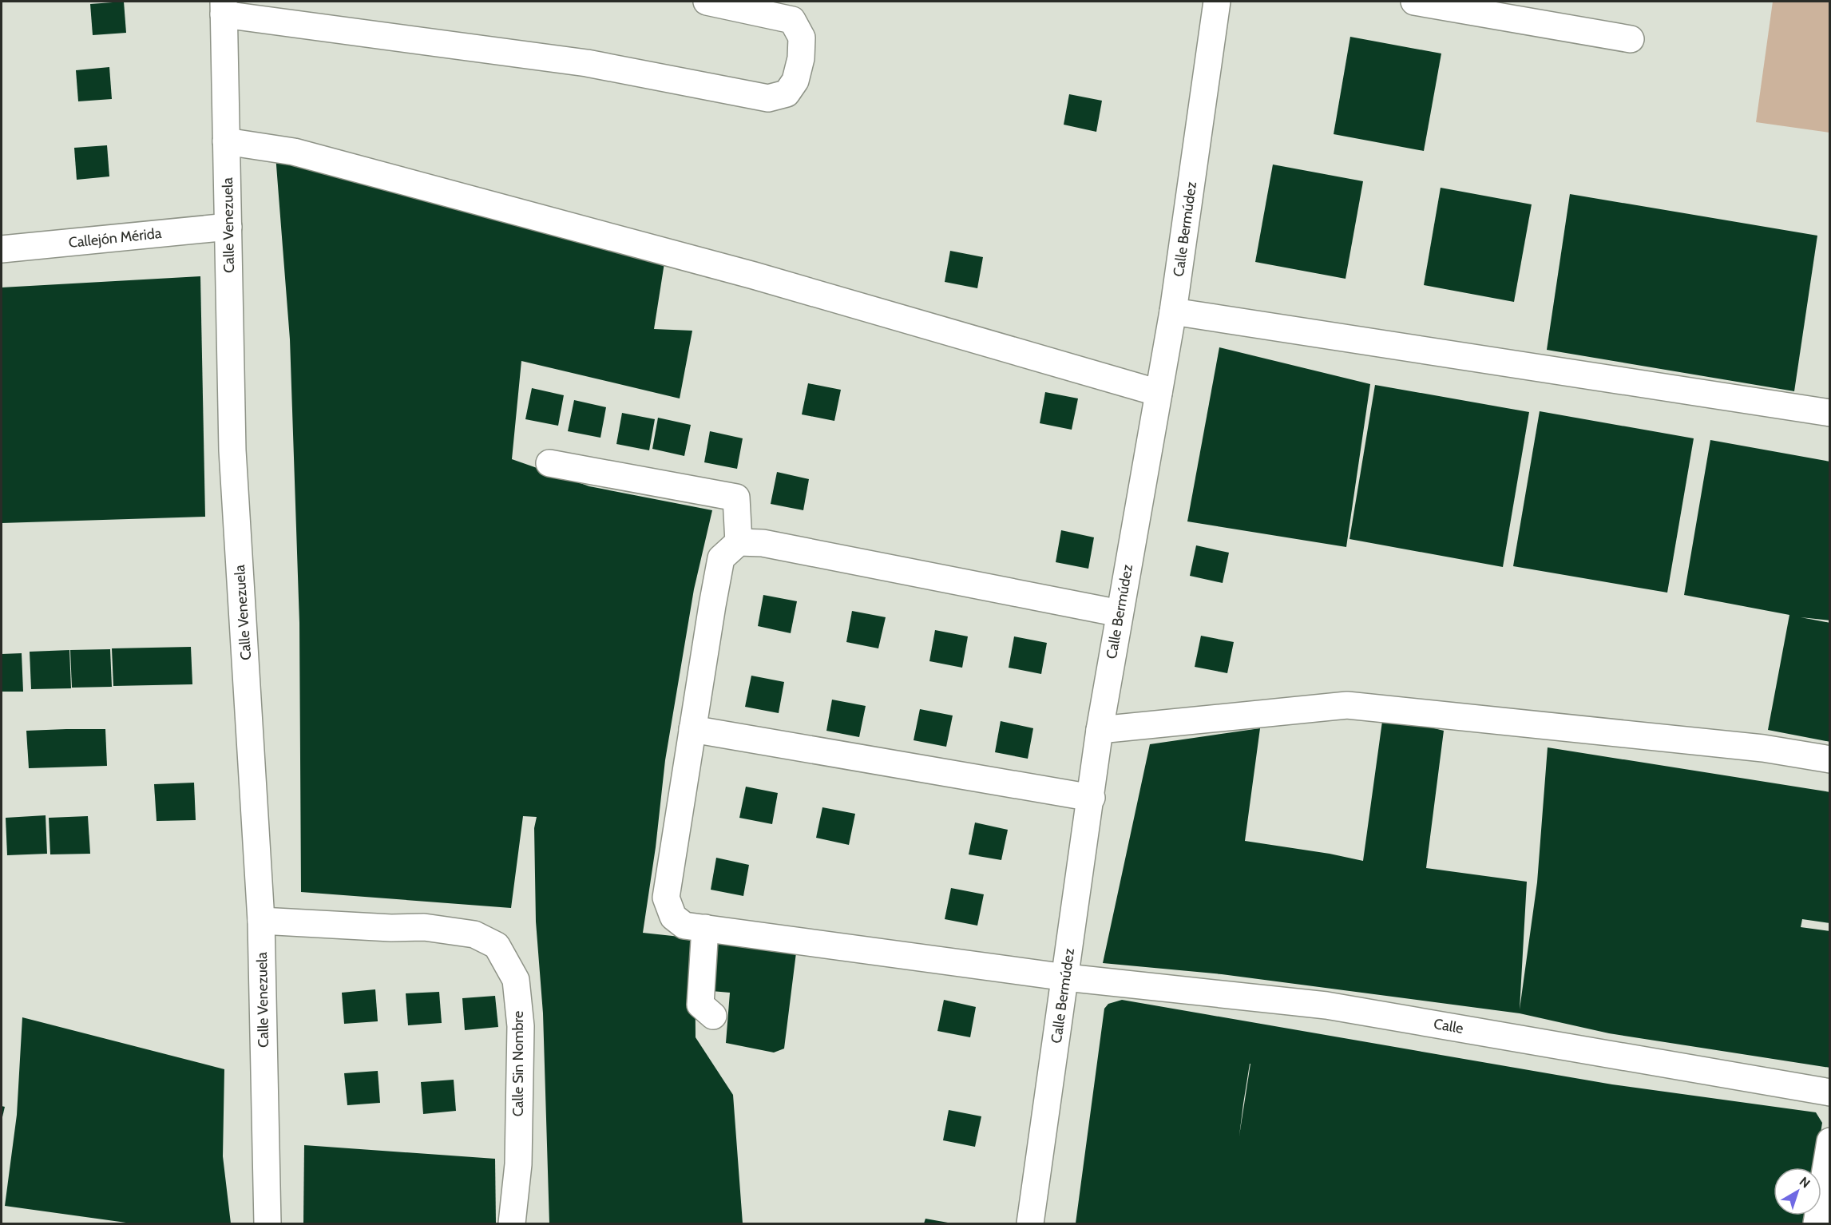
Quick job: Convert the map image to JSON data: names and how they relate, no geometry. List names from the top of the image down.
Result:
{
  "streets": {
    "street": [
      "Calle Venezuela",
      "Calle Bermúdez",
      "Callejón Mérida",
      "Calle",
      "Calle Sin Nombre"
    ]
  },
  "crossings": [
    ["Calle Venezuela", "Callejón Mérida"],
    ["Calle Venezuela", "Calle Sin Nombre"],
    ["Calle Bermúdez", "Calle"]
  ],
  "north": "top right"
}
